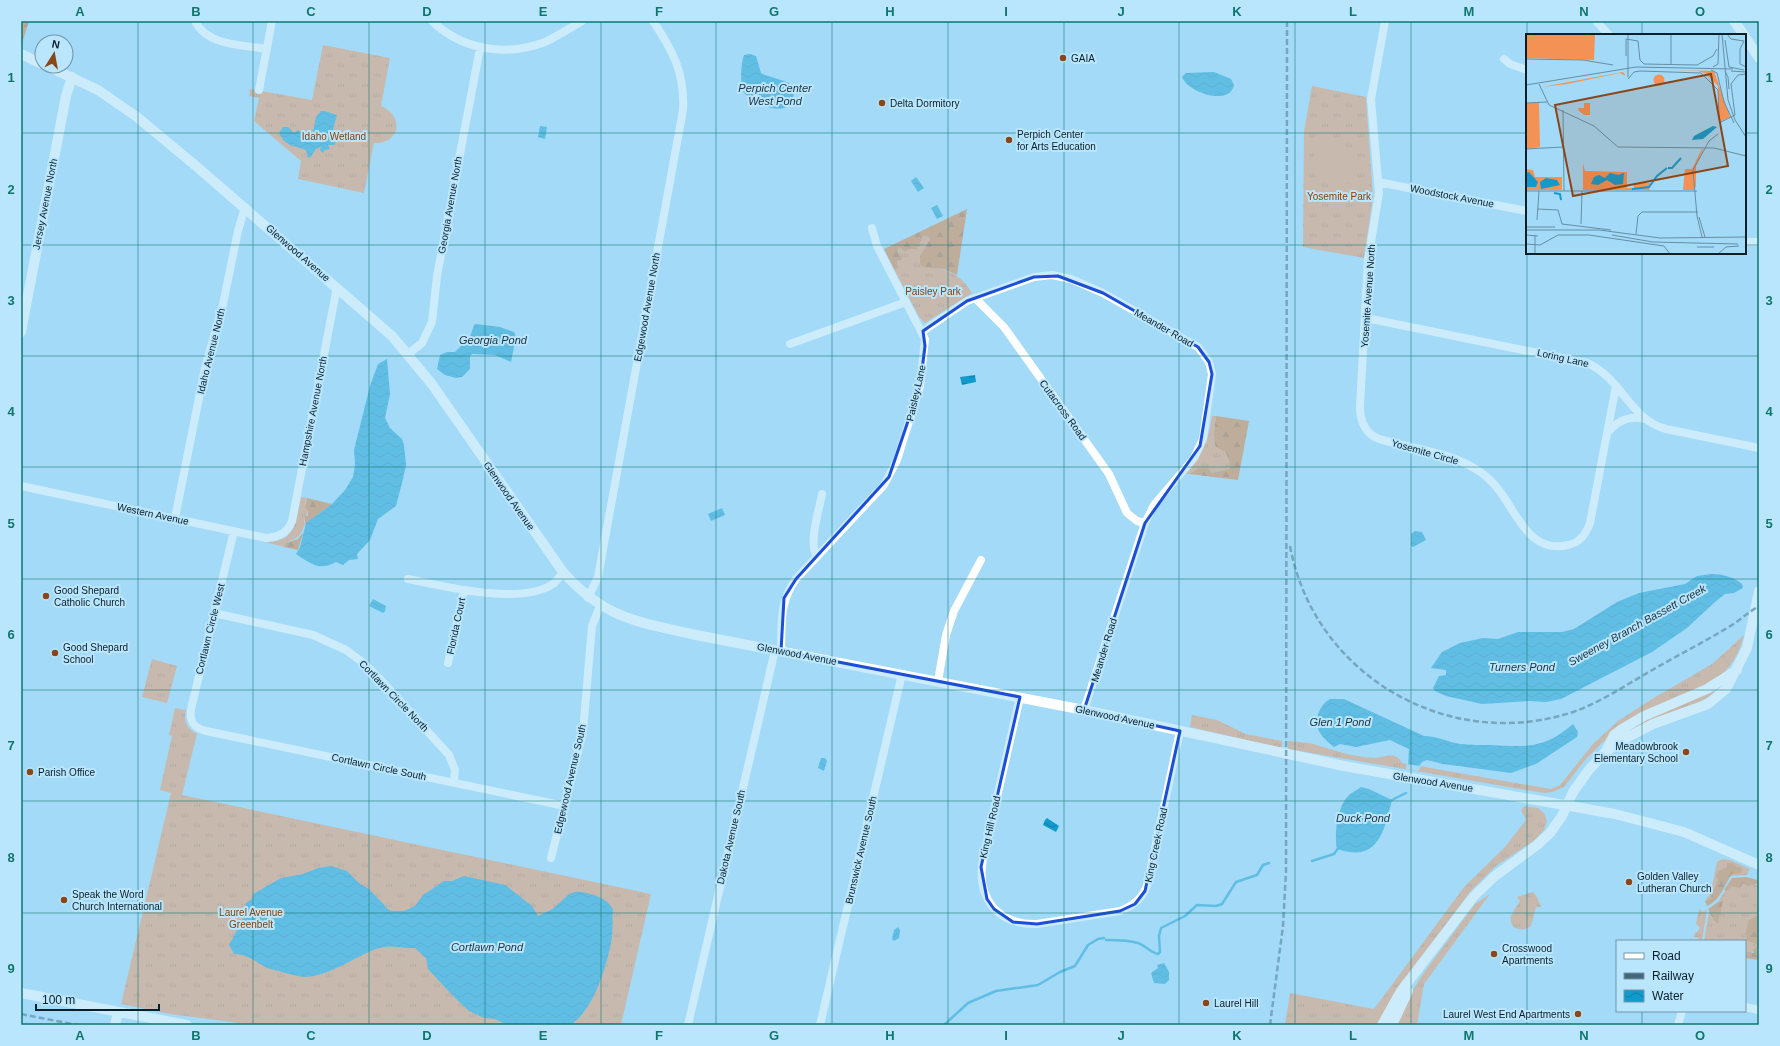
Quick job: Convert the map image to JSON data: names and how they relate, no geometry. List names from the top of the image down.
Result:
{
  "streets": {
    "street": [
      "Woodstock Avenue",
      "Jersey Avenue North",
      "Georgia Avenue North",
      "Glenwood Avenue",
      "Yosemite Avenue North",
      "Edgewood Avenue North",
      "Meander Road",
      "Idaho Avenue North",
      "Loring Lane",
      "Paisley Lane",
      "Cutacross Road",
      "Hampshire Avenue North",
      "Yosemite Circle",
      "Western Avenue",
      "Florida Court",
      "Cortlawn Circle West",
      "Cortlawn Circle North",
      "Cortlawn Circle South",
      "Edgewood Avenue South",
      "King Hill Road",
      "Dakota Avenue South",
      "King Creek Road",
      "Brunswick Avenue South"
    ]
  },
  "crossings": [
    ["Woodstock Avenue", "Yosemite Avenue North"],
    ["Jersey Avenue North", "Glenwood Avenue"],
    ["Georgia Avenue North", "Glenwood Avenue"],
    ["Glenwood Avenue", "Edgewood Avenue North"],
    ["Glenwood Avenue", "Meander Road"],
    ["Glenwood Avenue", "Idaho Avenue North"],
    ["Glenwood Avenue", "Paisley Lane"],
    ["Glenwood Avenue", "Hampshire Avenue North"],
    ["Glenwood Avenue", "Edgewood Avenue South"],
    ["Glenwood Avenue", "King Hill Road"],
    ["Glenwood Avenue", "Dakota Avenue South"],
    ["Glenwood Avenue", "King Creek Road"],
    ["Glenwood Avenue", "Brunswick Avenue South"],
    ["Yosemite Avenue North", "Loring Lane"],
    ["Yosemite Avenue North", "Yosemite Circle"],
    ["Meander Road", "Paisley Lane"],
    ["Meander Road", "Cutacross Road"],
    ["Idaho Avenue North", "Western Avenue"],
    ["Loring Lane", "Yosemite Circle"],
    ["Paisley Lane", "Dakota Avenue South"],
    ["Hampshire Avenue North", "Western Avenue"],
    ["Western Avenue", "Cortlawn Circle West"],
    ["Cortlawn Circle West", "Cortlawn Circle North"],
    ["Cortlawn Circle West", "Cortlawn Circle South"],
    ["Cortlawn Circle North", "Cortlawn Circle South"],
    ["Cortlawn Circle South", "Edgewood Avenue South"],
    ["King Hill Road", "King Creek Road"]
  ],
  "water": [
    "Perpich Center West Pond",
    "Georgia Pond",
    "Sweeney Branch Bassett Creek",
    "Turners Pond",
    "Glen 1 Pond",
    "Duck Pond",
    "Cortlawn Pond"
  ],
  "parks": [
    "Idaho Wetland",
    "Yosemite Park",
    "Paisley Park",
    "Laurel Avenue Greenbelt"
  ],
  "places": [
    "GAIA",
    "Delta Dormitory",
    "Perpich Center for Arts Education",
    "Good Shepard Catholic Church",
    "Good Shepard School",
    "Meadowbrook Elementary School",
    "Parish Office",
    "Golden Valley Lutheran Church",
    "Speak the Word Church International",
    "Crosswood Apartments",
    "Laurel Hill",
    "Laurel West End Apartments"
  ],
  "legend": ["Road", "Railway", "Water"],
  "scale_bar": "100 m",
  "north": "top",
  "grid": {
    "columns": [
      "A",
      "B",
      "C",
      "D",
      "E",
      "F",
      "G",
      "H",
      "I",
      "J",
      "K",
      "L",
      "M",
      "N",
      "O"
    ],
    "rows": [
      "1",
      "2",
      "3",
      "4",
      "5",
      "6",
      "7",
      "8",
      "9"
    ]
  }
}
